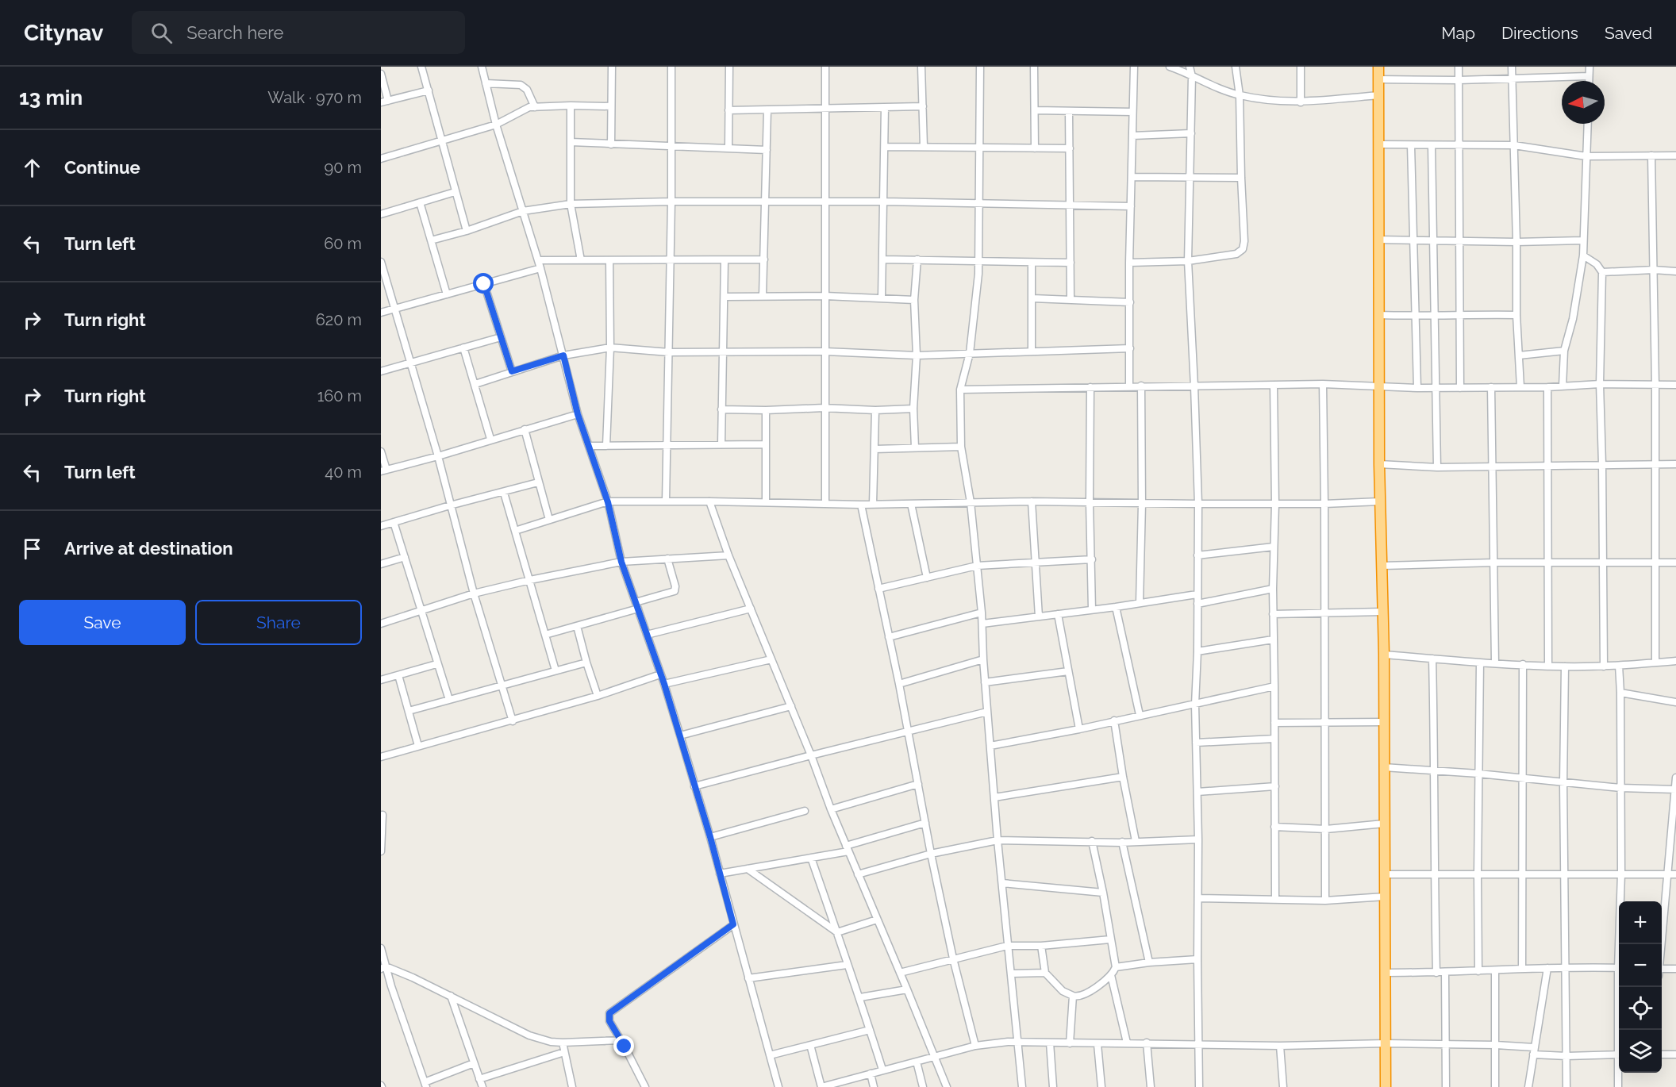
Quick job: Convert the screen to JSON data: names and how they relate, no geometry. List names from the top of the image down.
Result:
{
  "north": "left",
  "page": {
    "header": "Citynav",
    "search": "Search here",
    "nav": ["Map", "Directions", "Saved"],
    "heading": ["13 min", "Walk · 970 m"],
    "list": [
      ["Continue", "90 m"],
      ["Turn left", "60 m"],
      ["Turn right", "620 m"],
      ["Turn right", "160 m"],
      ["Turn left", "40 m"],
      "Arrive at destination"
    ],
    "buttons": ["Save", "Share"],
    "map_buttons": ["+", "−"]
  }
}
